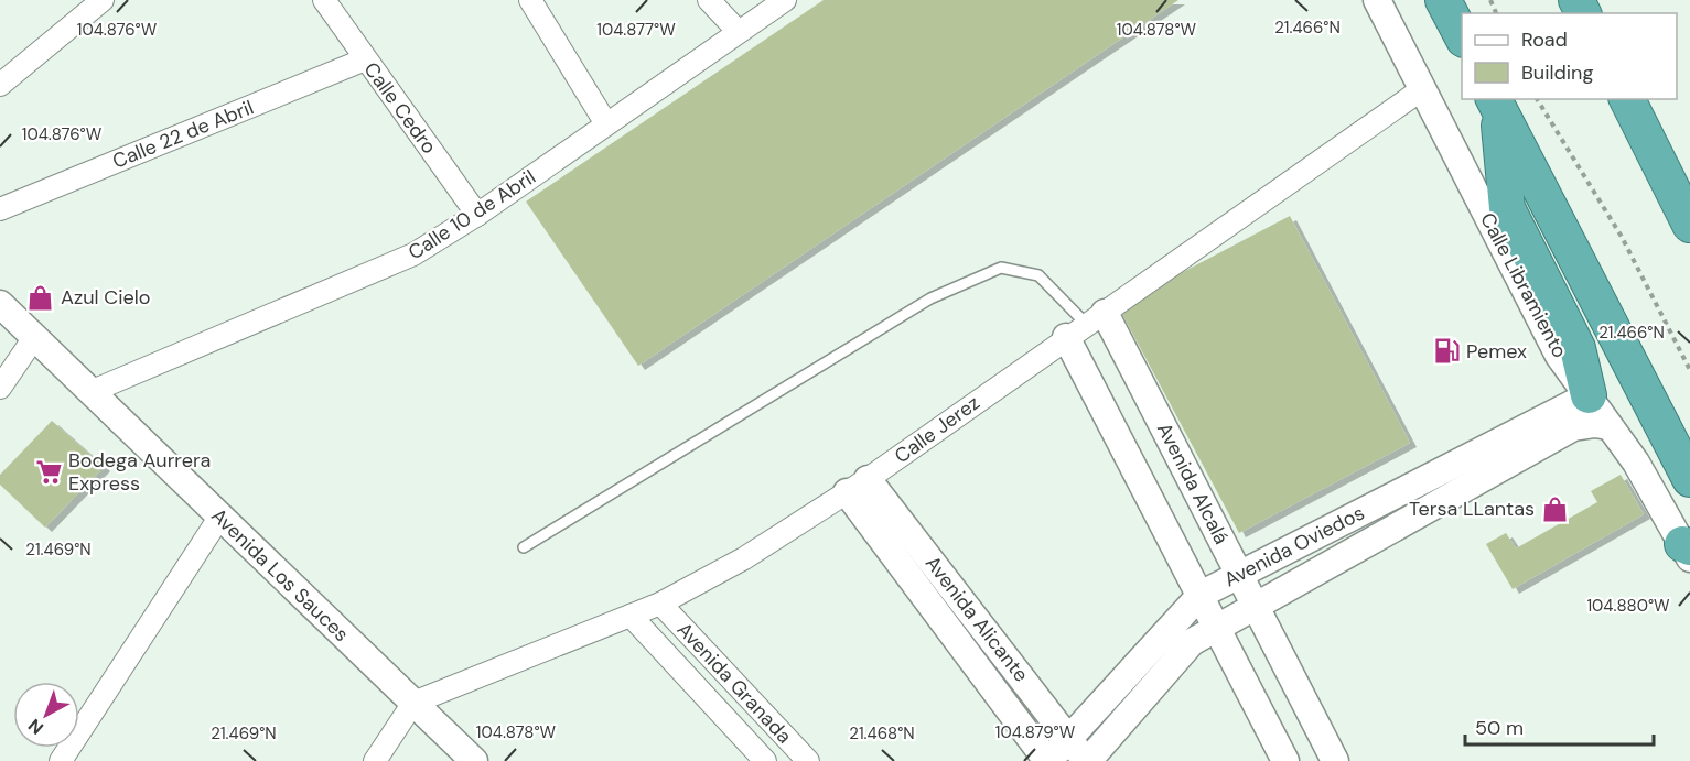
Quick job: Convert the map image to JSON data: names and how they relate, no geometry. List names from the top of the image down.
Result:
{
  "streets": {
    "street": [
      "Calle Cedro",
      "Calle 22 de Abril",
      "Calle 10 de Abril",
      "Calle Libramiento",
      "Calle Jerez",
      "Avenida Alcalá",
      "Avenida Oviedos",
      "Avenida Los Sauces",
      "Avenida Alicante",
      "Avenida Granada"
    ]
  },
  "crossings": [
    ["Calle Cedro", "Calle 22 de Abril"],
    ["Calle Cedro", "Calle 10 de Abril"],
    ["Calle 10 de Abril", "Avenida Los Sauces"],
    ["Calle Libramiento", "Calle Jerez"],
    ["Calle Libramiento", "Avenida Oviedos"],
    ["Calle Jerez", "Avenida Alcalá"],
    ["Calle Jerez", "Avenida Los Sauces"],
    ["Calle Jerez", "Avenida Alicante"],
    ["Calle Jerez", "Avenida Granada"],
    ["Avenida Alcalá", "Avenida Oviedos"],
    ["Avenida Oviedos", "Avenida Alicante"]
  ],
  "places": {
    "shop": ["Azul Cielo", "Tersa LLantas"],
    "fuel station": ["Pemex"],
    "supermarket": ["Bodega Aurrera Express"]
  },
  "legend": ["Road", "Building"],
  "scale_bar": "50 m",
  "north": "bottom left",
  "coordinates": [
    "21.466°N",
    "104.876°W",
    "104.877°W",
    "104.878°W",
    "21.469°N",
    "104.880°W",
    "104.879°W",
    "21.468°N"
  ]
}
